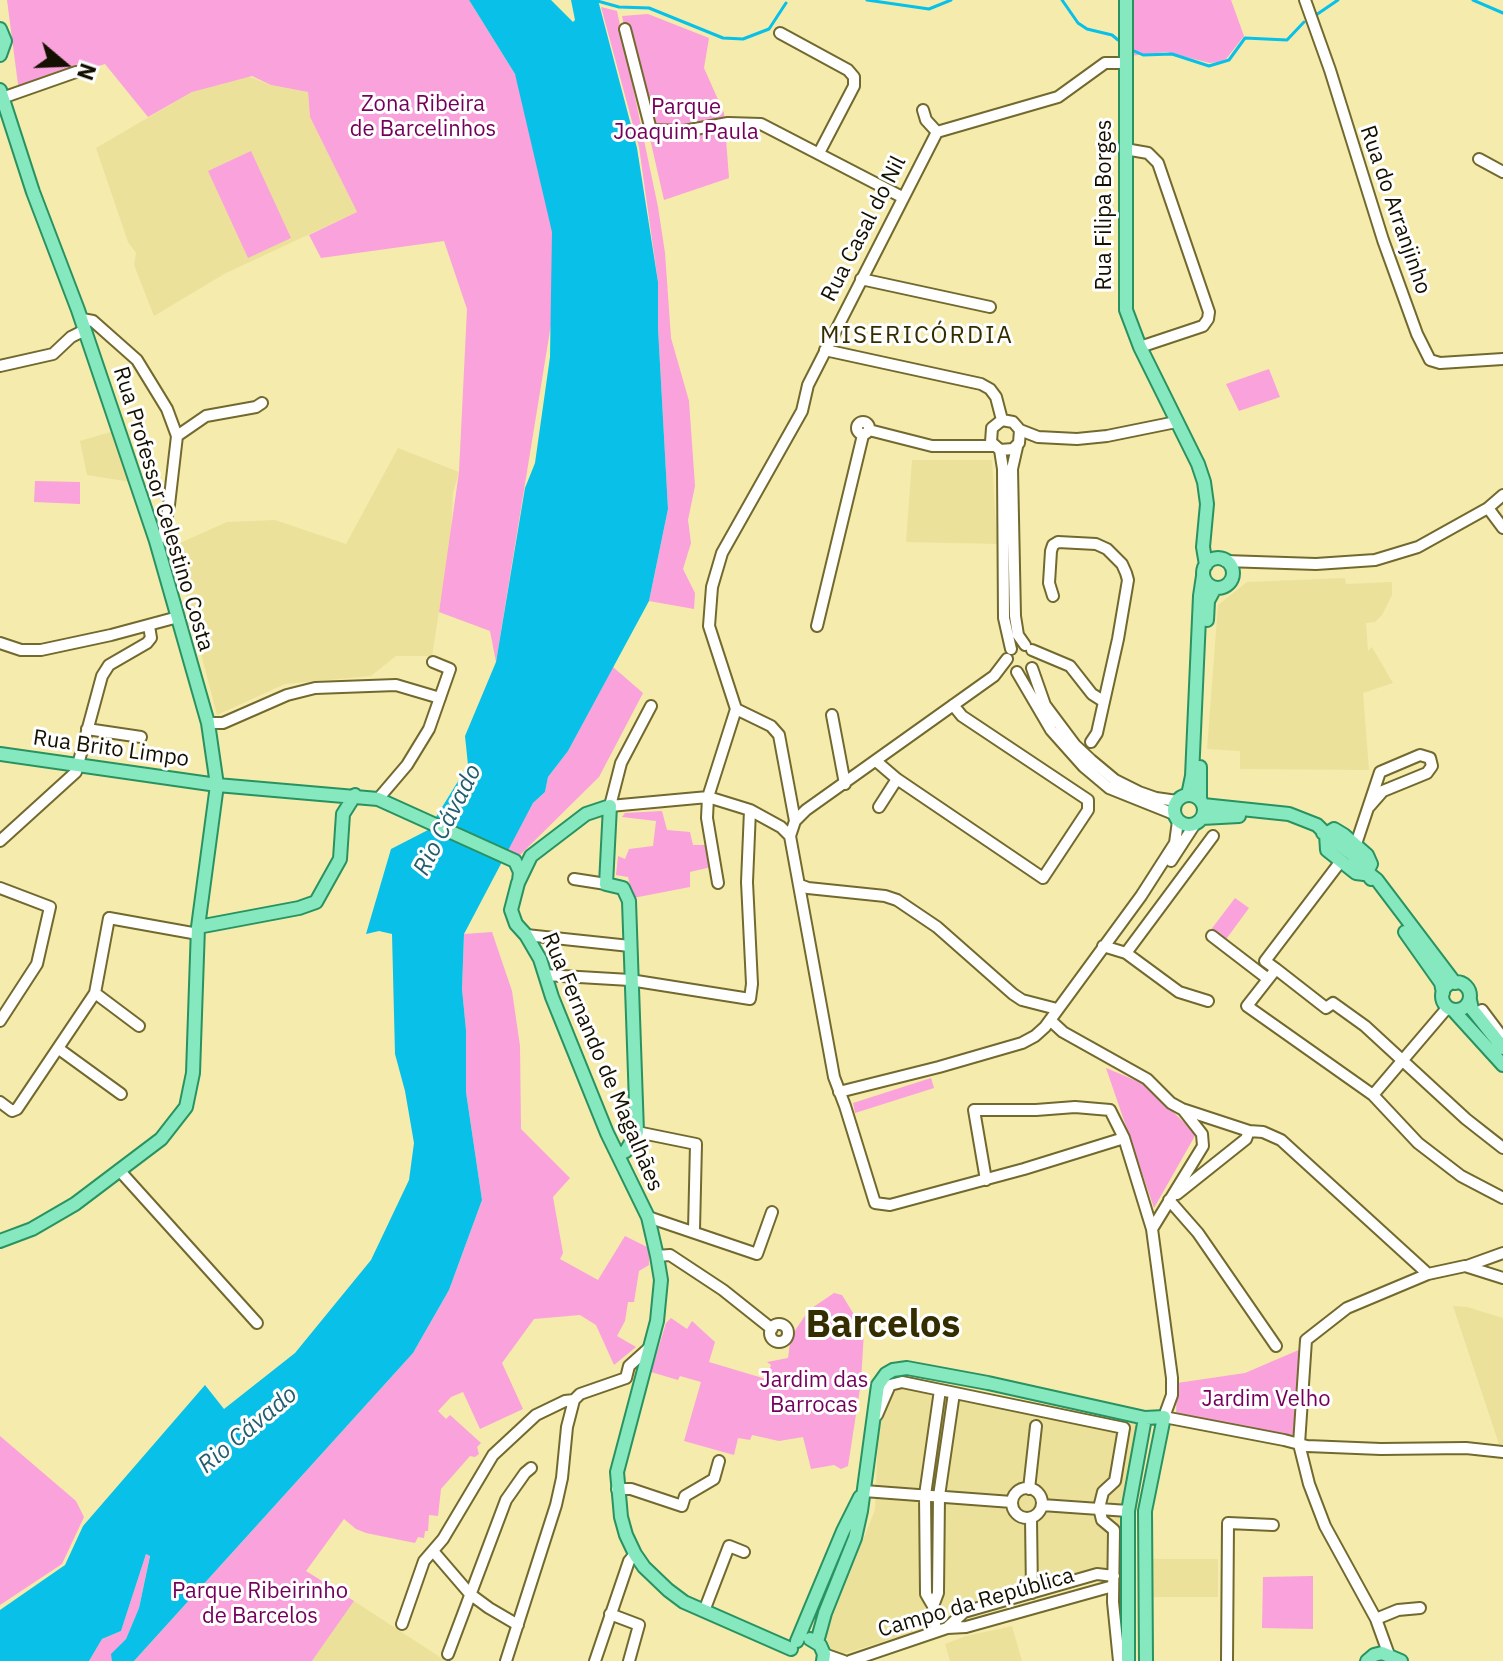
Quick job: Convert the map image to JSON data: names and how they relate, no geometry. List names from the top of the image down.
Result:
{
  "streets": {
    "main road": [
      "Rua Filipa Borges",
      "Rua Professor Celestino Costa",
      "Rua Brito Limpo",
      "Rua Fernando de Magalhães"
    ],
    "street": ["Rua do Arranjinho", "Rua Casal do Nil", "Campo da República"]
  },
  "crossings": [
    ["Rua Professor Celestino Costa", "Rua Brito Limpo"]
  ],
  "districts": ["MISERICÓRDIA", "Barcelos"],
  "water": ["Rio Cávado"],
  "parks": [
    "Zona Ribeira de Barcelinhos",
    "Parque Joaquim Paula",
    "Jardim das Barrocas",
    "Jardim Velho",
    "Parque Ribeirinho de Barcelos"
  ],
  "north": "right"
}
